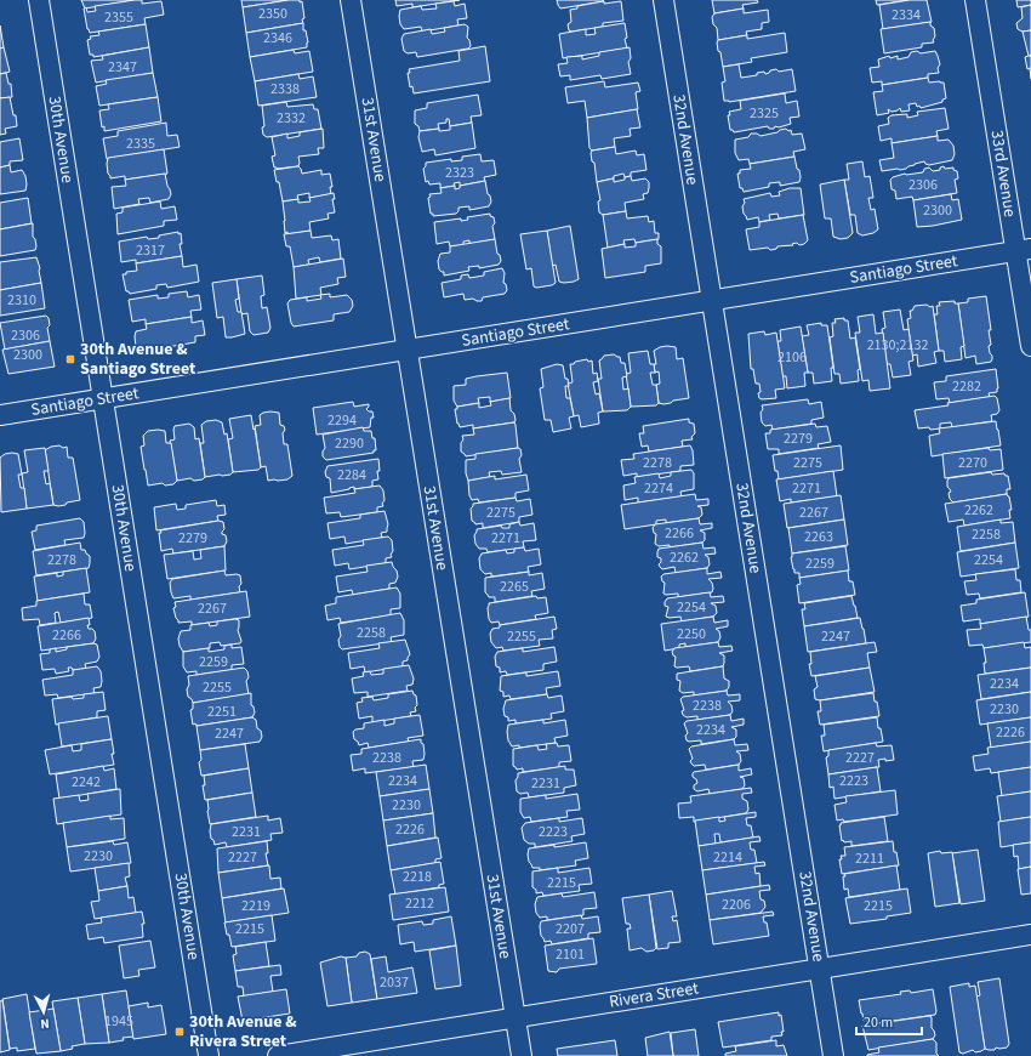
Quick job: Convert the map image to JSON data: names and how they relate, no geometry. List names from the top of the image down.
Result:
{
  "streets": {
    "street": [
      "30th Avenue",
      "31st Avenue",
      "32nd Avenue",
      "33rd Avenue",
      "Santiago Street",
      "Rivera Street"
    ]
  },
  "crossings": [
    ["30th Avenue", "Santiago Street"],
    ["31st Avenue", "Santiago Street"],
    ["31st Avenue", "Rivera Street"],
    ["32nd Avenue", "Santiago Street"],
    ["32nd Avenue", "Rivera Street"],
    ["33rd Avenue", "Santiago Street"]
  ],
  "places": {
    "transit": ["30th Avenue & Santiago Street", "30th Avenue & Rivera Street"]
  },
  "house_numbers": [
    "2350",
    "2334",
    "2355",
    "2346",
    "2347",
    "2338",
    "2325",
    "2332",
    "2335",
    "2323",
    "2306",
    "2300",
    "2317",
    "2310",
    "2306",
    "2130;2132",
    "2300",
    "2106",
    "2282",
    "2294",
    "2279",
    "2290",
    "2278",
    "2275",
    "2270",
    "2284",
    "2274",
    "2271",
    "2262",
    "2275",
    "2267",
    "2266",
    "2258",
    "2263",
    "2279",
    "2271",
    "2262",
    "2278",
    "2254",
    "2259",
    "2265",
    "2254",
    "2267",
    "2258",
    "2250",
    "2266",
    "2255",
    "2247",
    "2259",
    "2234",
    "2255",
    "2238",
    "2230",
    "2251",
    "2234",
    "2226",
    "2247",
    "2238",
    "2227",
    "2234",
    "2223",
    "2242",
    "2231",
    "2230",
    "2226",
    "2231",
    "2223",
    "2230",
    "2227",
    "2214",
    "2211",
    "2218",
    "2215",
    "2212",
    "2206",
    "2219",
    "2215",
    "2215",
    "2207",
    "2101",
    "2037",
    "1945"
  ],
  "scale_bar": "20 m",
  "north": "bottom"
}
